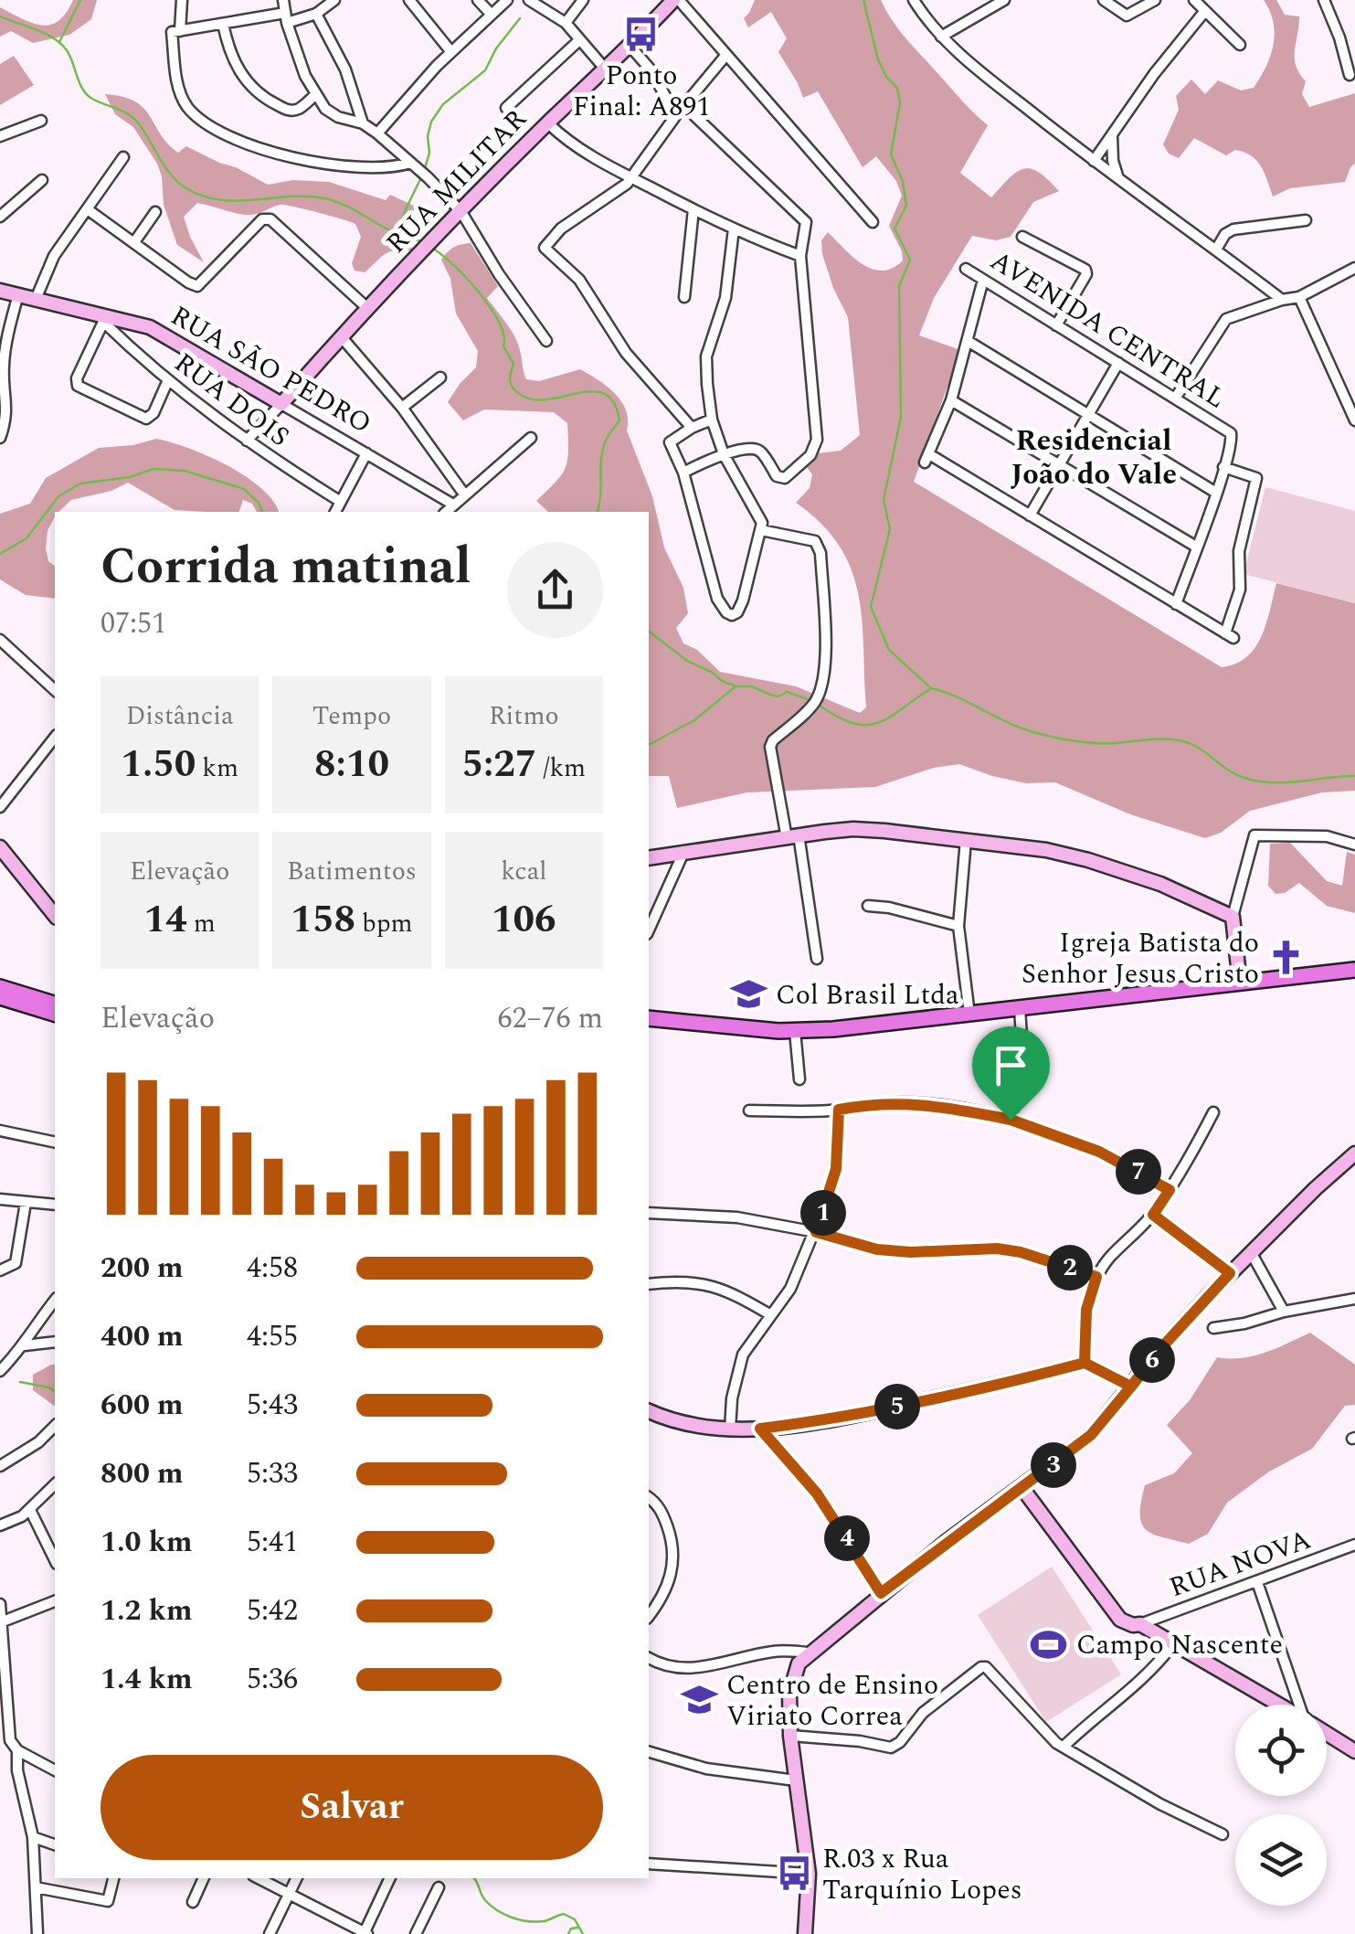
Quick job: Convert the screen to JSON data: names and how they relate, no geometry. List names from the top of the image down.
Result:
{
  "streets": {
    "street": [
      "RUA MILITAR",
      "AVENIDA CENTRAL",
      "RUA SÃO PEDRO",
      "RUA DOIS",
      "RUA NOVA"
    ]
  },
  "crossings": [
    ["RUA MILITAR", "RUA SÃO PEDRO"],
    ["RUA SÃO PEDRO", "RUA DOIS"]
  ],
  "districts": ["Residencial João do Vale"],
  "places": {
    "bus stop": ["Ponto Final: A891", "R.03 x Rua Tarquínio Lopes"],
    "church": ["Igreja Batista do Senhor Jesus Cristo"],
    "school or university": ["Col Brasil Ltda", "Centro de Ensino Viriato Correa"],
    "sports": ["Campo Nascente"]
  },
  "page": {
    "heading": ["Corrida matinal", "07:51"],
    "stats": [
      ["Distância", "1.50 km"],
      ["Tempo", "8:10"],
      ["Ritmo", "5:27 /km"],
      ["Elevação", "14 m"],
      ["Batimentos", "158 bpm"],
      ["kcal", "106"]
    ],
    "chart": ["Elevação", "62–76 m"],
    "pins": [
      "7",
      "1",
      "2",
      "6",
      "5",
      "3",
      "4"
    ],
    "list": [
      {
        "name": "200 m",
        "note": "4:58"
      },
      {
        "name": "400 m",
        "note": "4:55"
      },
      {
        "name": "600 m",
        "note": "5:43"
      },
      {
        "name": "800 m",
        "note": "5:33"
      },
      {
        "name": "1.0 km",
        "note": "5:41"
      },
      {
        "name": "1.2 km",
        "note": "5:42"
      },
      {
        "name": "1.4 km",
        "note": "5:36"
      }
    ],
    "buttons": "Salvar"
  }
}
